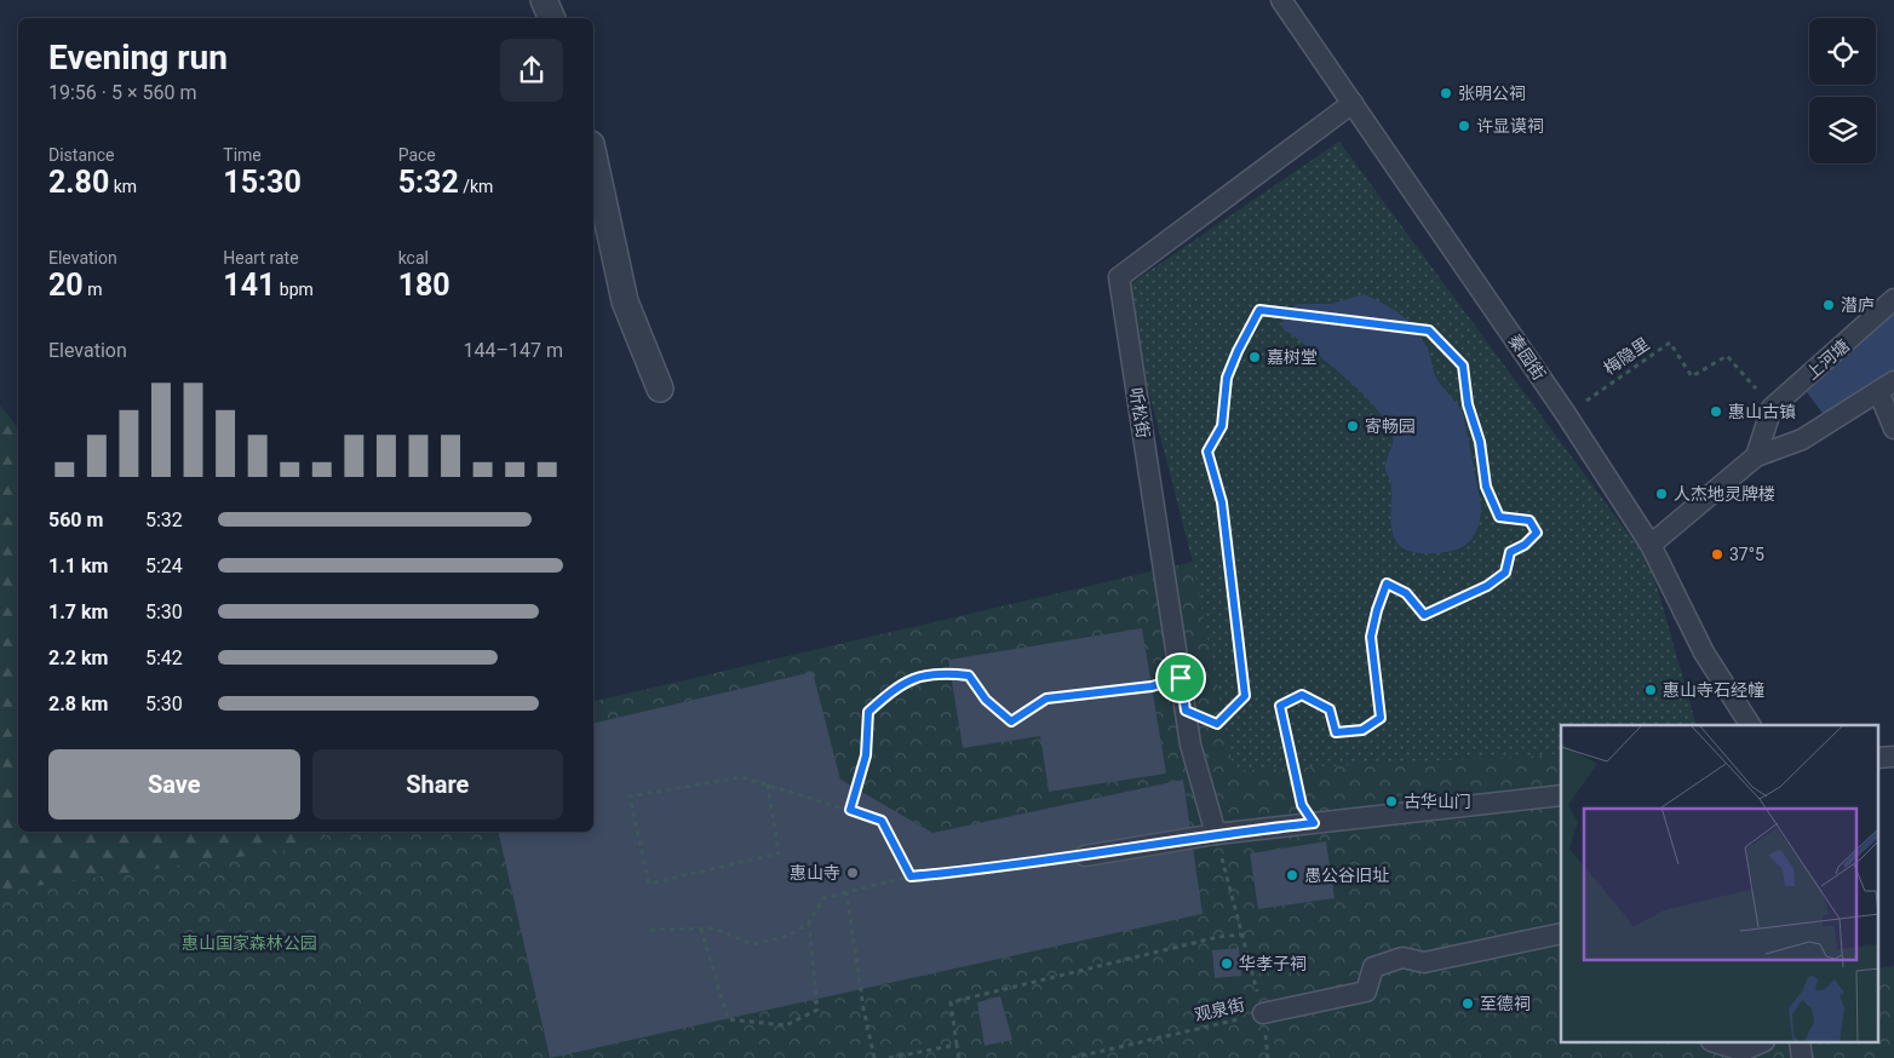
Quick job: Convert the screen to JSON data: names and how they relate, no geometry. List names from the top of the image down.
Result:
{
  "streets": {
    "street": ["秦园街", "上河塘", "听松街"],
    "path": ["梅隐里", "观泉街"]
  },
  "crossings": [
    ["梅隐里", "秦园街"],
    ["梅隐里", "上河塘"],
    ["秦园街", "听松街"],
    ["听松街", "观泉街"]
  ],
  "parks": ["惠山国家森林公园"],
  "places": [
    "张明公祠",
    "许显谟祠",
    "潜庐",
    "嘉树堂",
    "惠山古镇",
    "寄畅园",
    "人杰地灵牌楼",
    "37°5",
    "惠山寺石经幢",
    "古华山门",
    "惠山寺",
    "愚公谷旧址",
    "华孝子祠",
    "至德祠"
  ],
  "page": {
    "heading": ["Evening run", "19:56 · 5 × 560 m"],
    "stats": [
      ["Distance", "2.80 km"],
      ["Time", "15:30"],
      ["Pace", "5:32 /km"],
      ["Elevation", "20 m"],
      ["Heart rate", "141 bpm"],
      ["kcal", "180"]
    ],
    "chart": ["Elevation", "144–147 m"],
    "list": [
      {
        "name": "560 m",
        "note": "5:32"
      },
      {
        "name": "1.1 km",
        "note": "5:24"
      },
      {
        "name": "1.7 km",
        "note": "5:30"
      },
      {
        "name": "2.2 km",
        "note": "5:42"
      },
      {
        "name": "2.8 km",
        "note": "5:30"
      }
    ],
    "buttons": ["Save", "Share"]
  }
}
